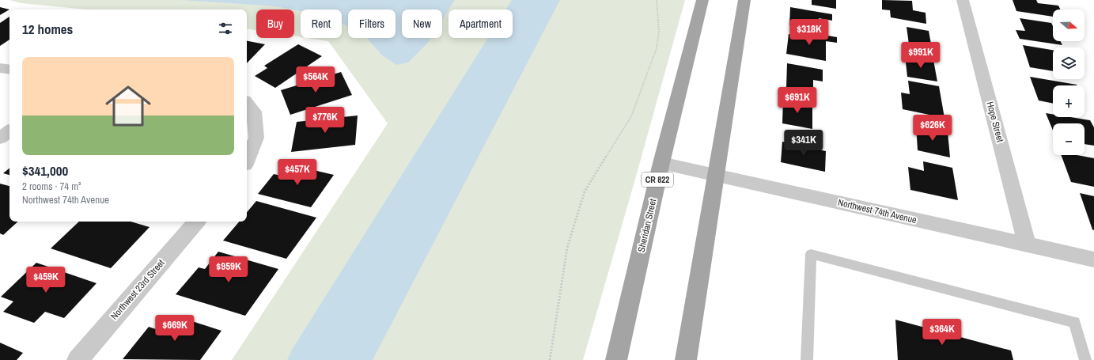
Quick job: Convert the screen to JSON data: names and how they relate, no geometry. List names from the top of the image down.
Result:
{
  "streets": {
    "main road": ["CR 822", "Sheridan Street"],
    "street": ["Hope Street", "Northwest 74th Avenue", "Northwest 23rd Street"]
  },
  "crossings": [
    ["Hope Street", "Northwest 74th Avenue"],
    ["Northwest 74th Avenue", "Sheridan Street"]
  ],
  "north": "right",
  "page": {
    "map_buttons": ["+", "−"],
    "chip": [
      "Buy",
      "Rent",
      "Filters",
      "New",
      "Apartment"
    ],
    "heading": "12 homes",
    "price": [
      "$318K",
      "$991K",
      "$564K",
      "$691K",
      "$776K",
      "$626K",
      "$341K",
      "$457K",
      "$959K",
      "$459K",
      "$669K",
      "$364K"
    ],
    "list": [
      {
        "name": "$341,000",
        "note": "2 rooms · 74 m² · Northwest 74th Avenue"
      }
    ]
  }
}
